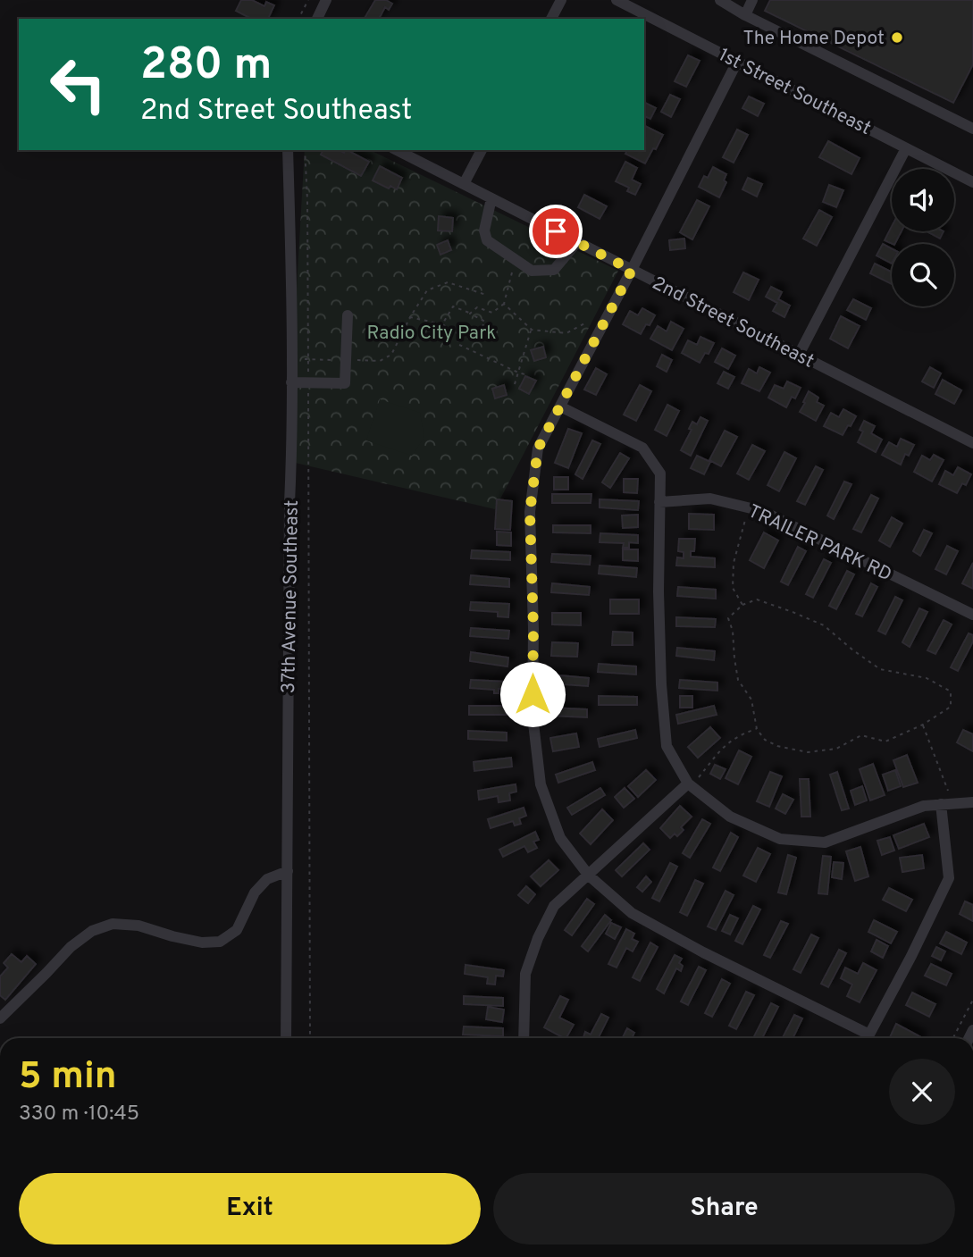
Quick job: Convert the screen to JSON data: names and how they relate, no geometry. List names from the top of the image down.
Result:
{
  "streets": {
    "street": [
      "1st Street Southeast",
      "2nd Street Southeast",
      "TRAILER PARK RD",
      "37th Avenue Southeast"
    ]
  },
  "parks": ["Radio City Park"],
  "places": ["The Home Depot"],
  "page": {
    "turn": ["280 m", "2nd Street Southeast"],
    "heading": ["5 min", "330 m · 10:45"],
    "buttons": ["Exit", "Share"]
  }
}
